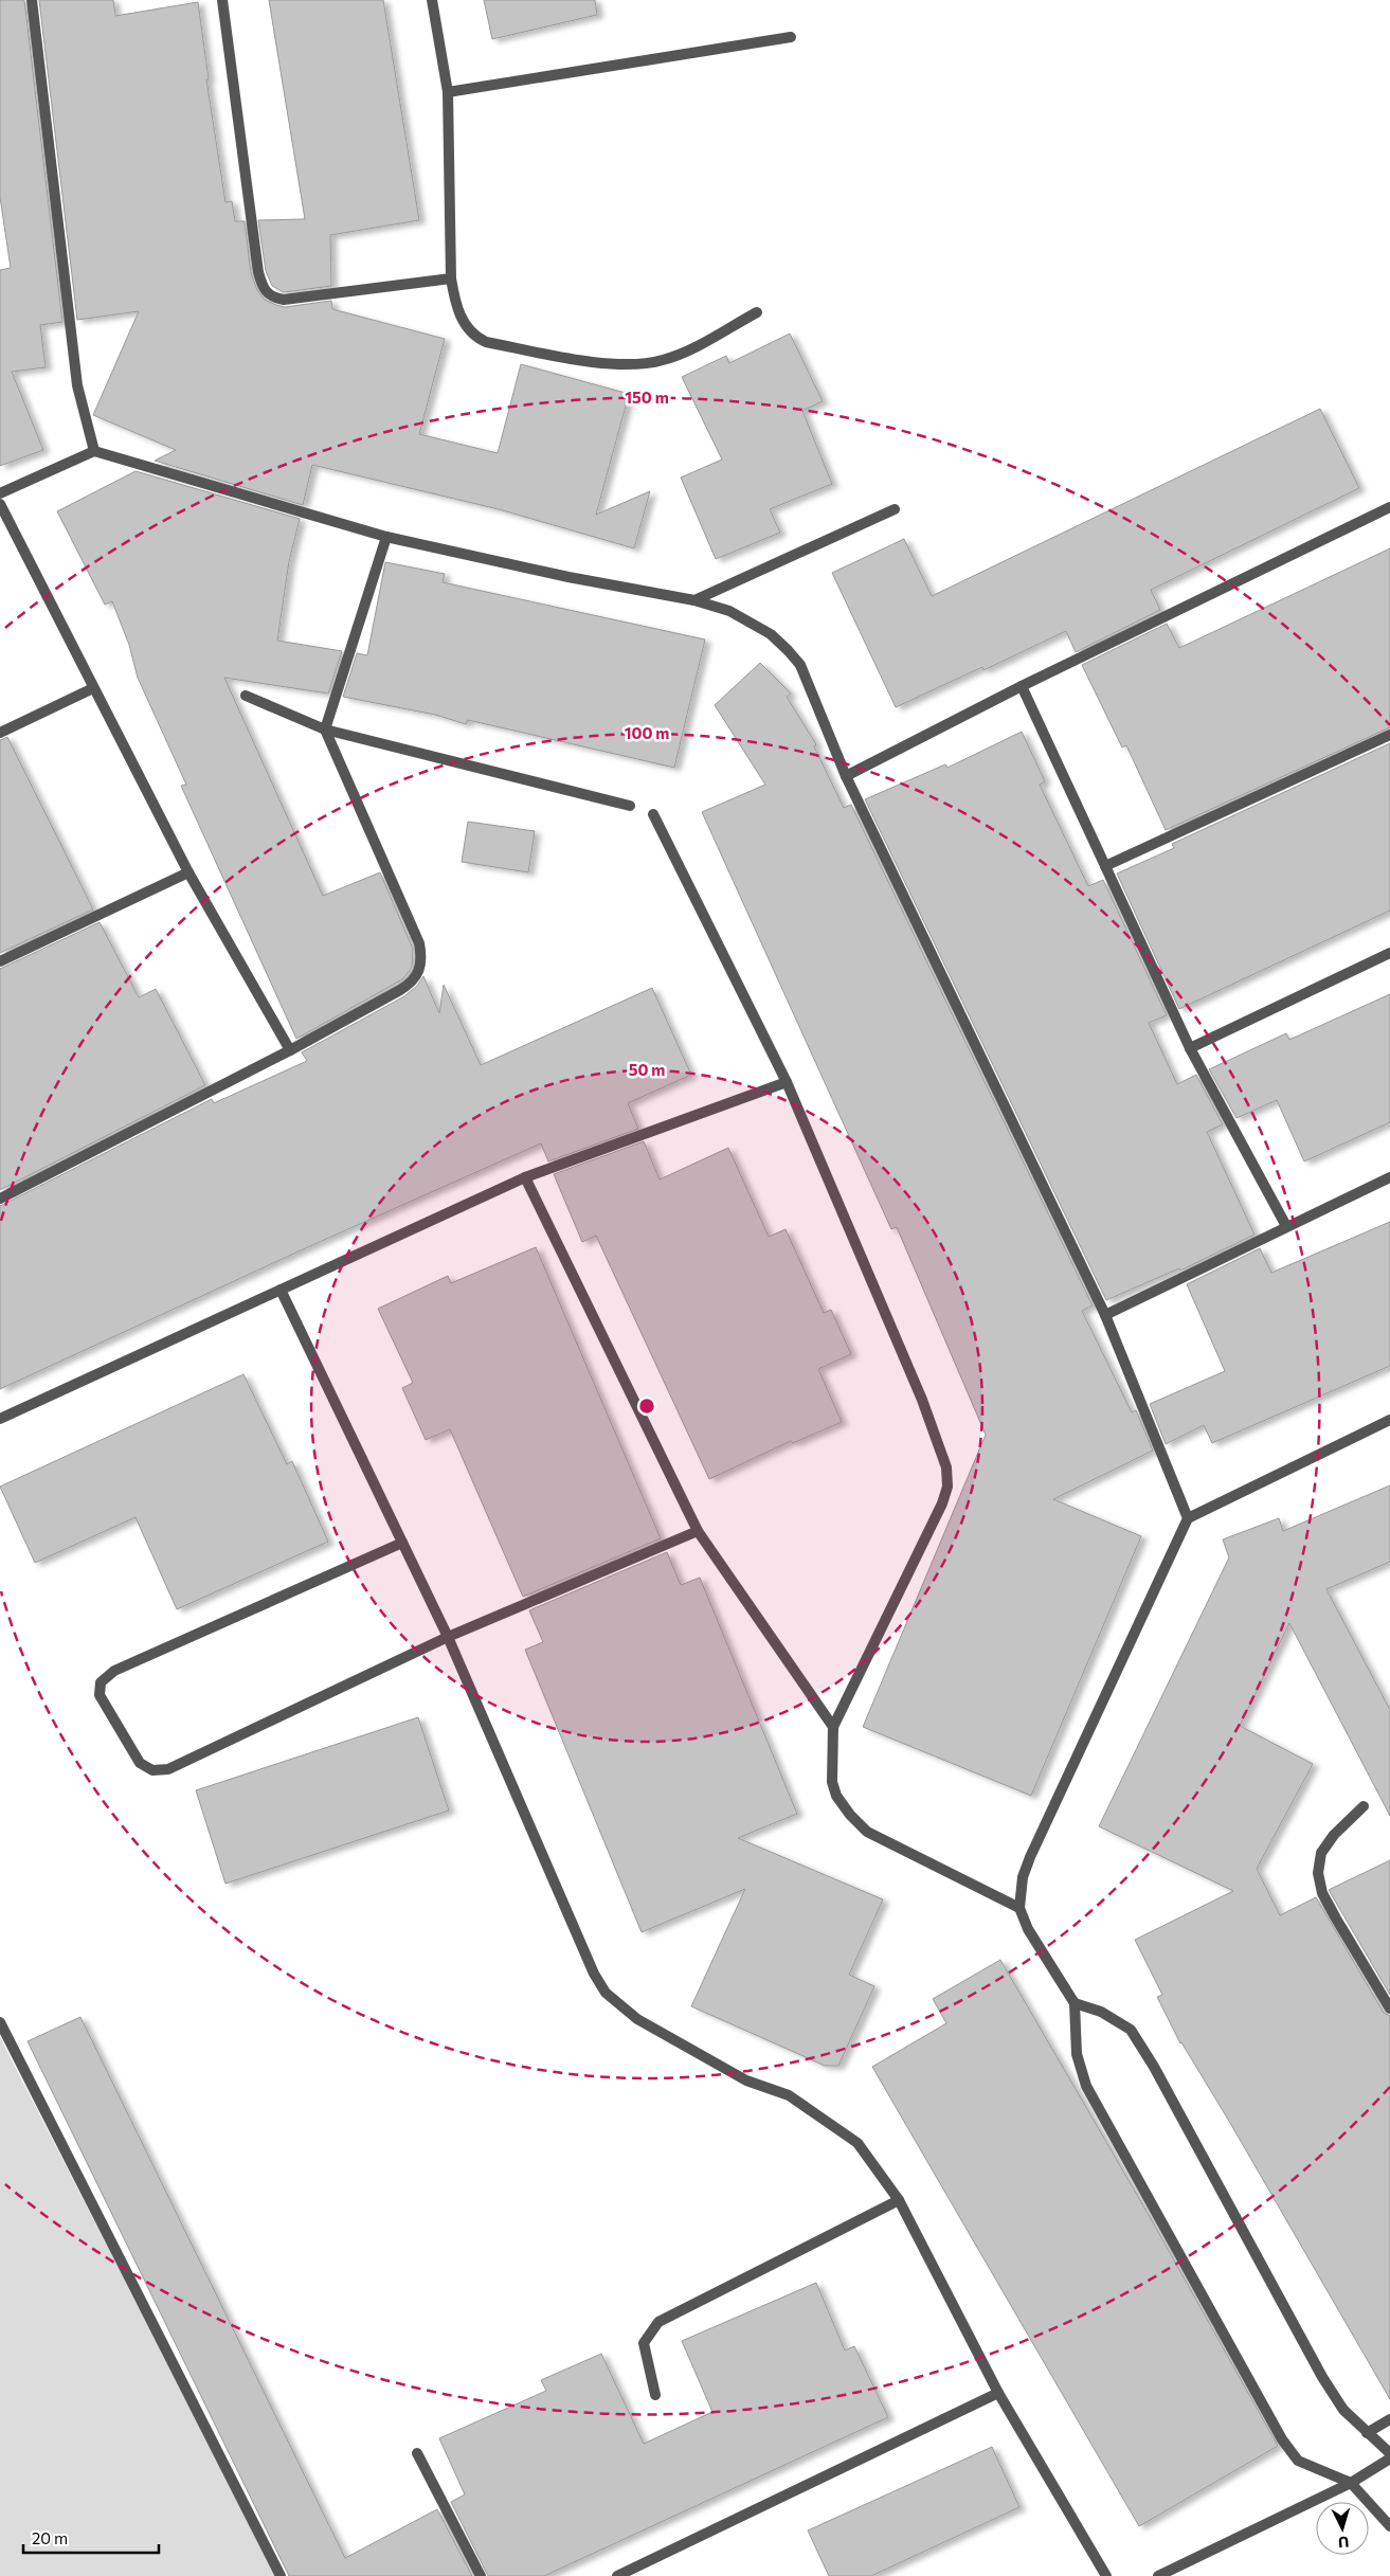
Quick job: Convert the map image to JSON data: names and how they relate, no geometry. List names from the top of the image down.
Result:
{
  "scale_bar": "20 m",
  "north": "bottom",
  "rings": ["150 m", "100 m", "50 m"]
}
